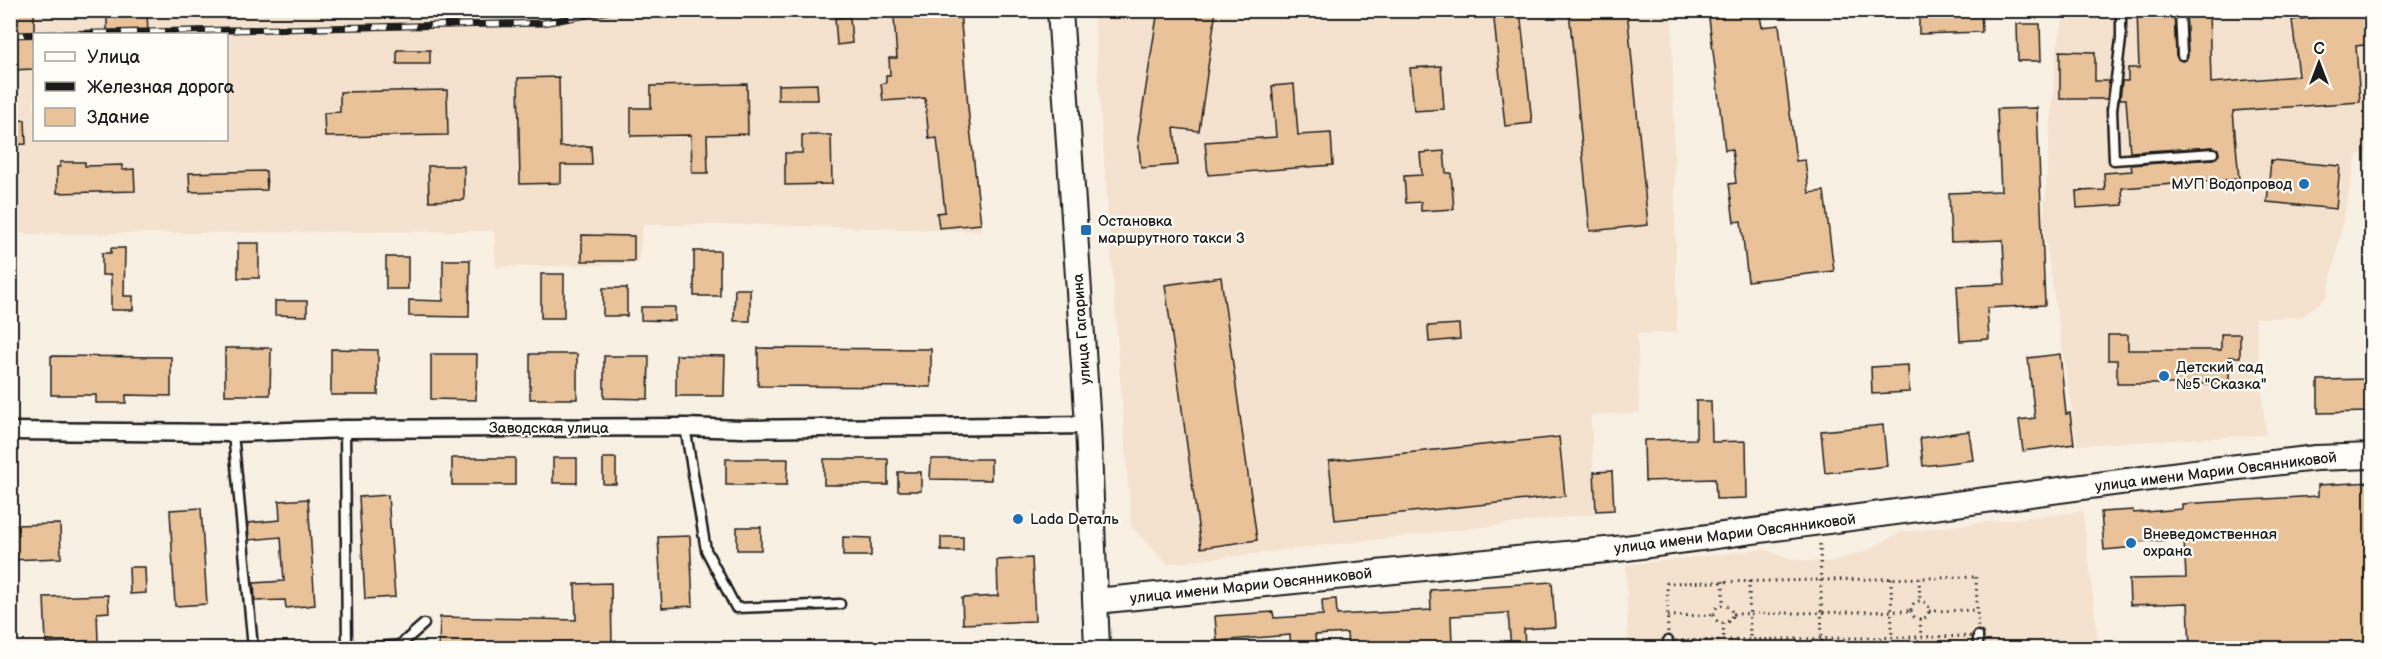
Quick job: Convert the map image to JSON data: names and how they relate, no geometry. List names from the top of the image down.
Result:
{
  "streets": {
    "street": ["улица Гагарина", "Заводская улица", "улица имени Марии Овсянниковой"]
  },
  "crossings": [
    ["улица Гагарина", "Заводская улица"],
    ["улица Гагарина", "улица имени Марии Овсянниковой"]
  ],
  "places": {
    "other": [
      "МУП Водопровод",
      "Детский сад №5 \"Сказка\"",
      "Lada Dеталь",
      "Вневедомственная охрана"
    ],
    "transit": ["Остановка маршрутного такси 3"]
  },
  "legend": ["Улица", "Железная дорога", "Здание"],
  "north": "top"
}
